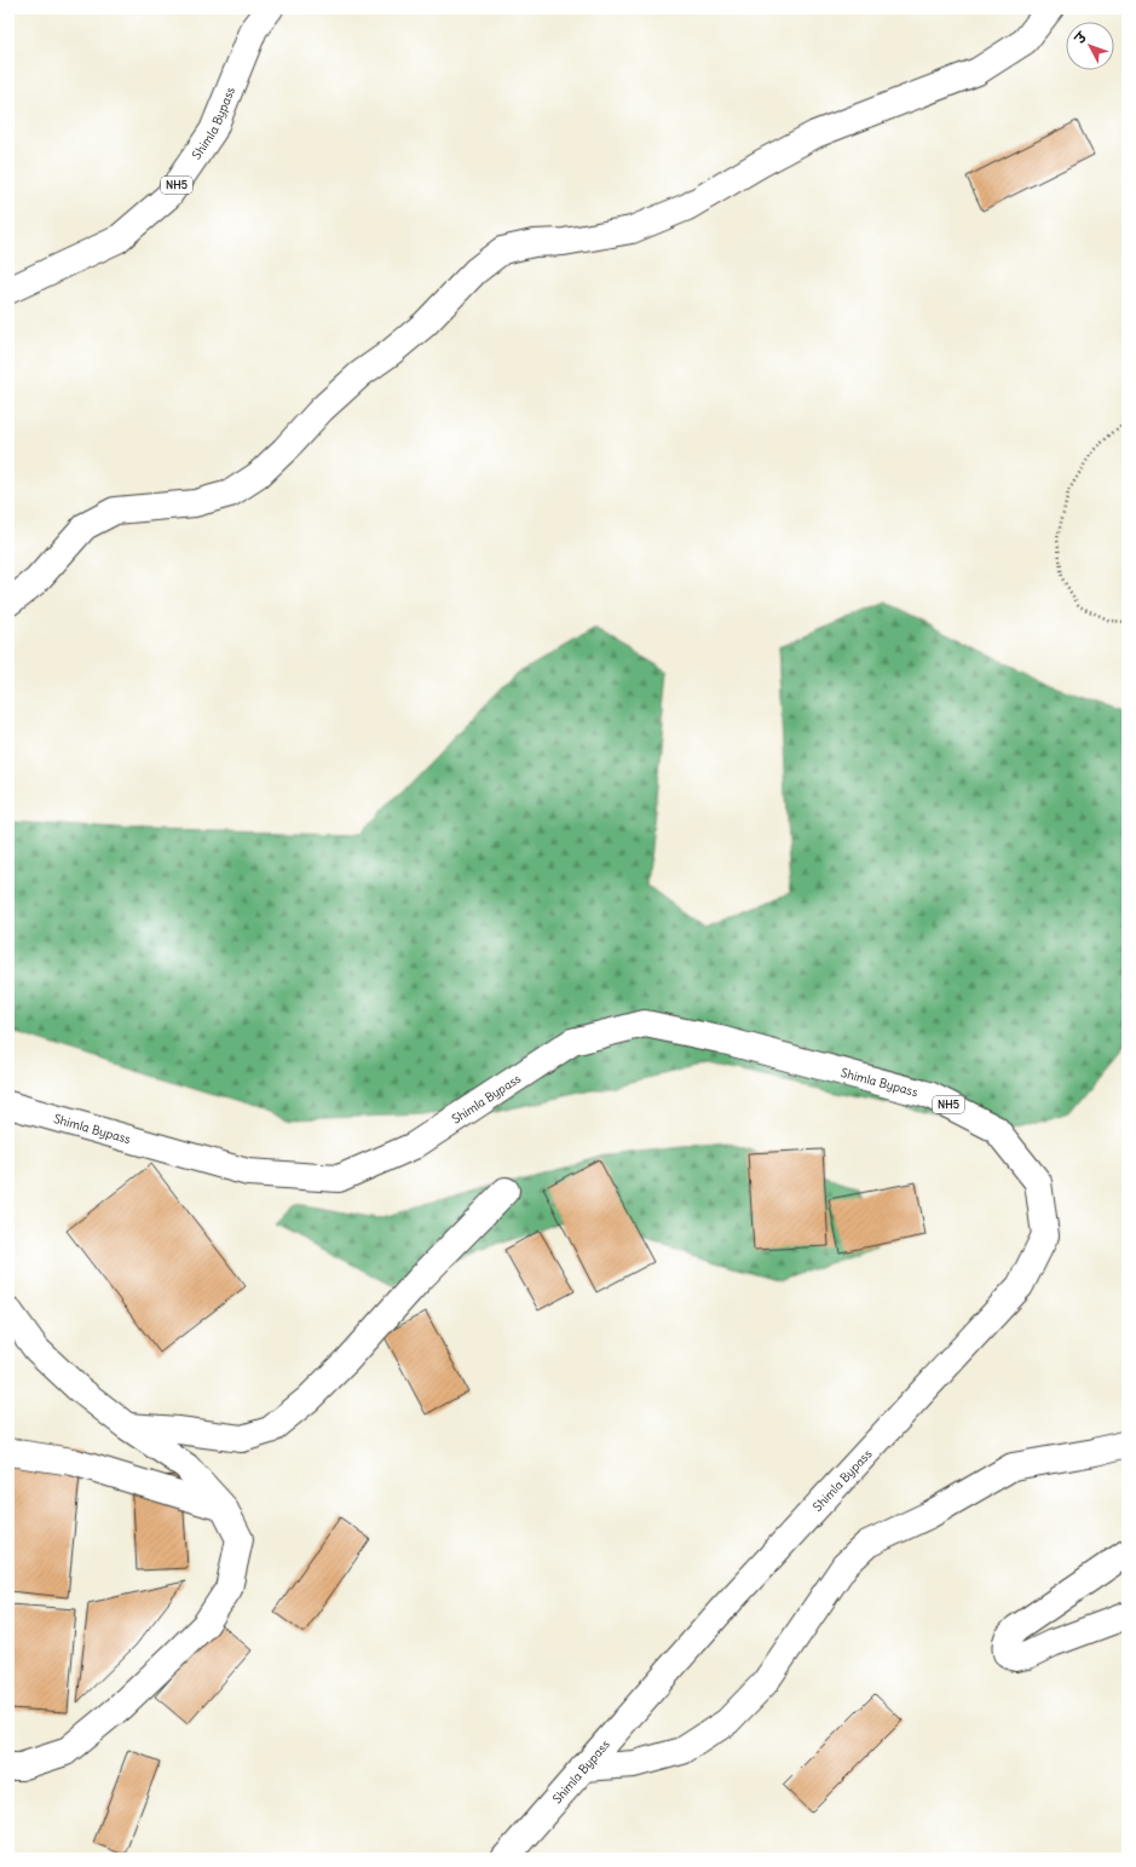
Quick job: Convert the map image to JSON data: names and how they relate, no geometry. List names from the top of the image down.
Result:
{
  "streets": {
    "main road": ["Shimla Bypass", "NH5"]
  },
  "north": "top left"
}
